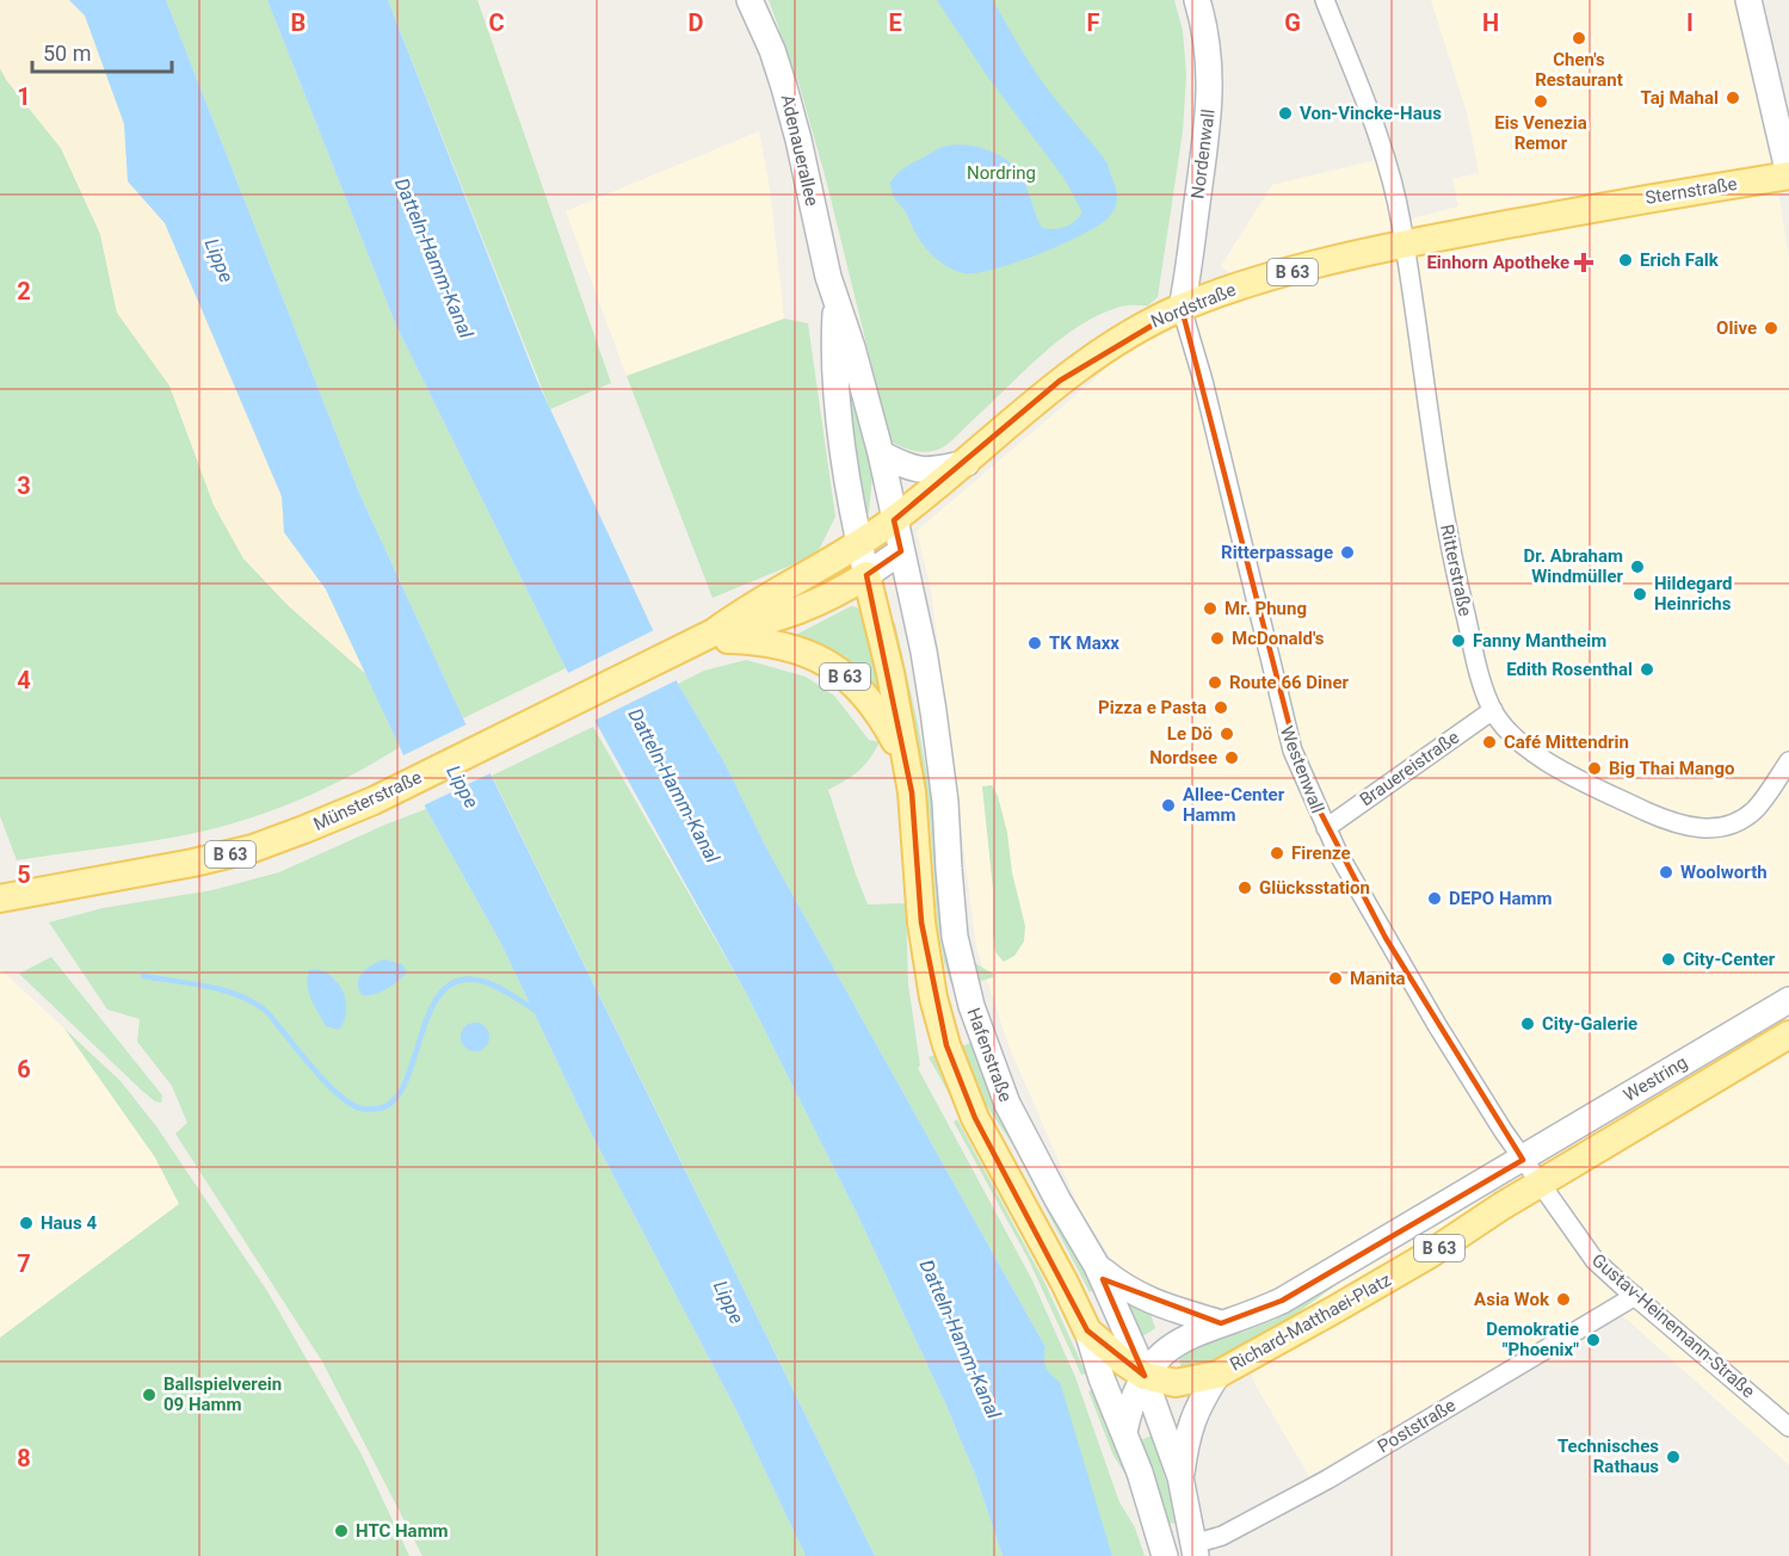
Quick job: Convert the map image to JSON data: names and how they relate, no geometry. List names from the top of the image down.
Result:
{
  "streets": {
    "main road": [
      "Adenauerallee",
      "Nordenwall",
      "Sternstraße",
      "B 63",
      "Nordstraße",
      "Münsterstraße",
      "Hafenstraße",
      "Westring",
      "Richard-Matthaei-Platz"
    ],
    "street": [
      "Ritterstraße",
      "Brauereistraße",
      "Westenwall",
      "Gustav-Heinemann-Straße",
      "Poststraße"
    ]
  },
  "crossings": [
    ["Adenauerallee", "Nordstraße"],
    ["Adenauerallee", "Münsterstraße"],
    ["Adenauerallee", "Hafenstraße"],
    ["Nordenwall", "Nordstraße"],
    ["Nordenwall", "Westenwall"],
    ["Sternstraße", "Nordstraße"],
    ["B 63", "Münsterstraße"],
    ["B 63", "Hafenstraße"],
    ["Nordstraße", "Ritterstraße"],
    ["Nordstraße", "Westenwall"],
    ["Nordstraße", "Münsterstraße"],
    ["Nordstraße", "Hafenstraße"],
    ["Ritterstraße", "Brauereistraße"],
    ["Brauereistraße", "Westenwall"],
    ["Westenwall", "Westring"],
    ["Westenwall", "Richard-Matthaei-Platz"],
    ["Westenwall", "Gustav-Heinemann-Straße"],
    ["Münsterstraße", "Hafenstraße"],
    ["Hafenstraße", "Richard-Matthaei-Platz"],
    ["Hafenstraße", "Poststraße"],
    ["Westring", "Richard-Matthaei-Platz"],
    ["Westring", "Gustav-Heinemann-Straße"],
    ["Richard-Matthaei-Platz", "Gustav-Heinemann-Straße"],
    ["Gustav-Heinemann-Straße", "Poststraße"]
  ],
  "water": ["Datteln-Hamm-Kanal", "Lippe"],
  "parks": ["Nordring"],
  "places": {
    "other": [
      "Chen's Restaurant",
      "Taj Mahal",
      "Eis Venezia Remor",
      "Von-Vincke-Haus",
      "Erich Falk",
      "Olive",
      "Ritterpassage",
      "Dr. Abraham Windmüller",
      "Hildegard Heinrichs",
      "Mr. Phung",
      "McDonald's",
      "Fanny Mantheim",
      "TK Maxx",
      "Edith Rosenthal",
      "Route 66 Diner",
      "Pizza e Pasta",
      "Le Dö",
      "Café Mittendrin",
      "Nordsee",
      "Big Thai Mango",
      "Allee-Center Hamm",
      "Firenze",
      "Woolworth",
      "Glücksstation",
      "DEPO Hamm",
      "City-Center",
      "Manita",
      "City-Galerie",
      "Haus 4",
      "Asia Wok",
      "Demokratie \"Phoenix\"",
      "Ballspielverein 09 Hamm",
      "Technisches Rathaus",
      "HTC Hamm"
    ],
    "health": ["Einhorn Apotheke"]
  },
  "scale_bar": "50 m",
  "grid": {
    "columns": [
      "B",
      "C",
      "D",
      "E",
      "F",
      "G",
      "H",
      "I"
    ],
    "rows": [
      "1",
      "2",
      "3",
      "4",
      "5",
      "6",
      "7",
      "8"
    ]
  }
}
